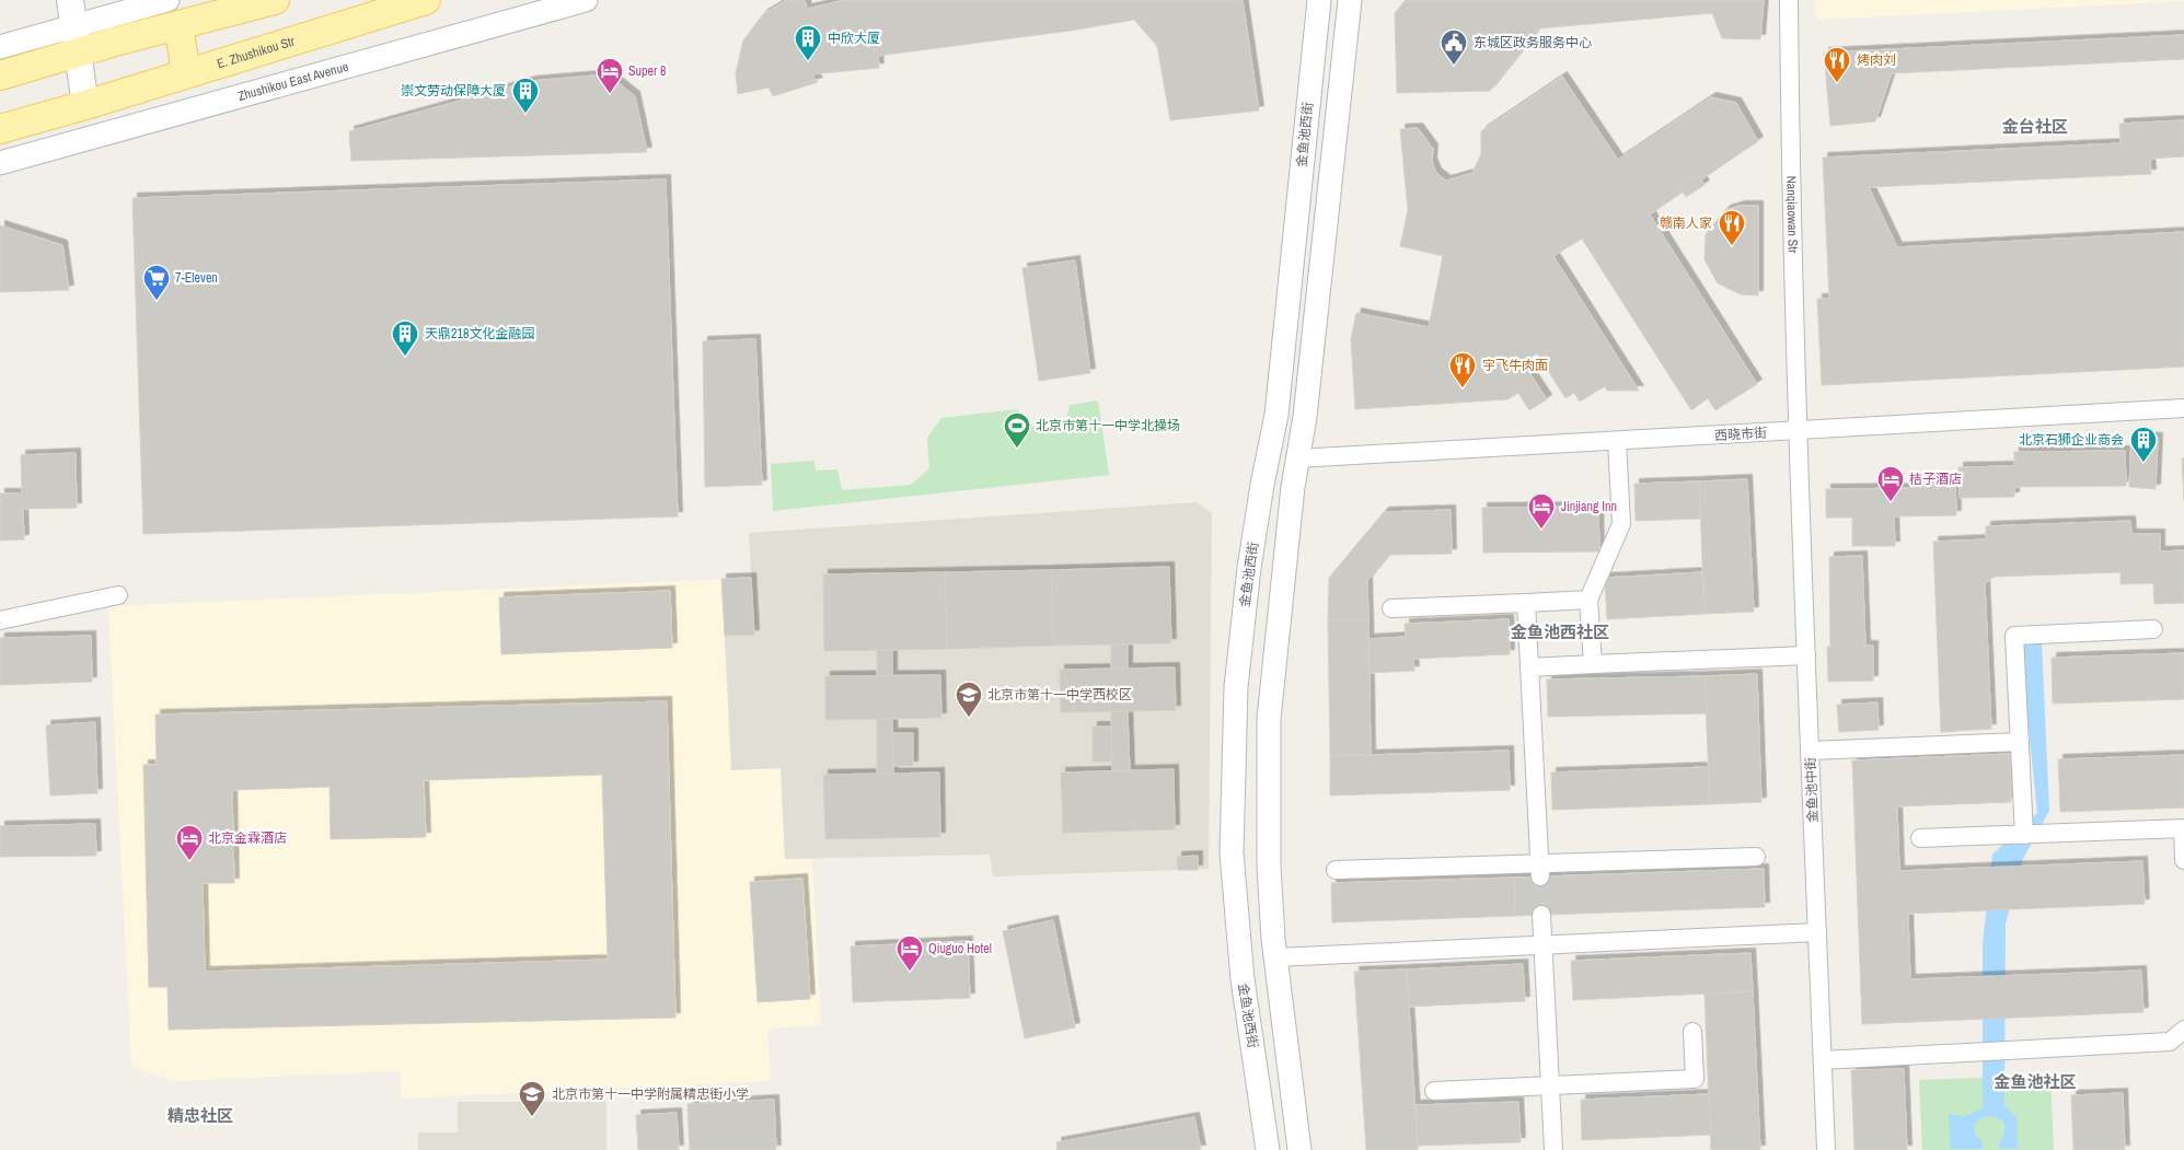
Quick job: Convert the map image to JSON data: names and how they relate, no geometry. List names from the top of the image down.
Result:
{
  "streets": {
    "main road": ["E. Zhushikou Str"],
    "street": [
      "Zhushikou East Avenue",
      "金鱼池西街",
      "Nanqiaowan Str",
      "西晓市街",
      "金鱼池中街"
    ]
  },
  "crossings": [
    ["Nanqiaowan Str", "西晓市街"],
    ["Nanqiaowan Str", "金鱼池中街"],
    ["西晓市街", "金鱼池中街"]
  ],
  "districts": [
    "金台社区",
    "金鱼池西社区",
    "金鱼池社区",
    "精忠社区"
  ],
  "places": {
    "building": [
      "中欣大厦",
      "崇文劳动保障大厦",
      "天鼎218文化金融园",
      "北京石狮企业商会"
    ],
    "public building": ["东城区政务服务中心"],
    "restaurant": ["烤肉刘", "赣南人家", "宇飞牛肉面"],
    "hotel": [
      "Super 8",
      "桔子酒店",
      "Jinjiang Inn",
      "北京金霖酒店",
      "Qiuguo Hotel"
    ],
    "supermarket": ["7-Eleven"],
    "sports": ["北京市第十一中学北操场"],
    "school or university": ["北京市第十一中学西校区", "北京市第十一中学附属精忠街小学"]
  }
}
